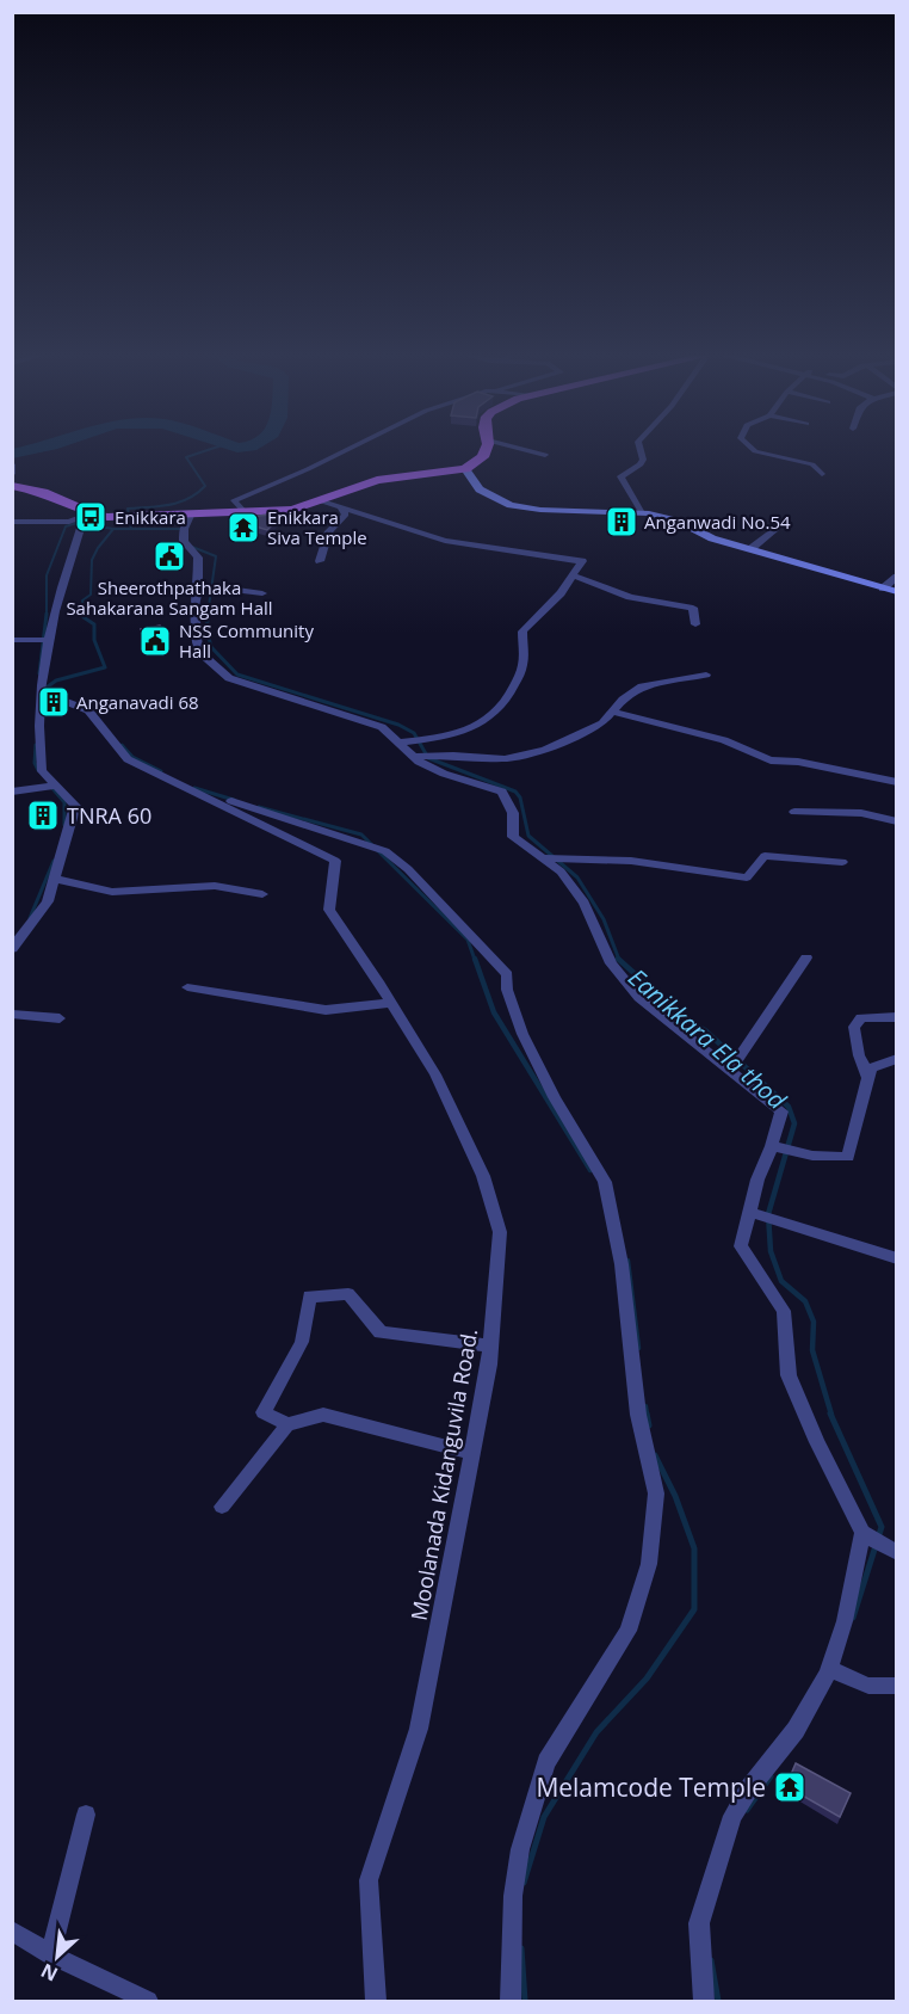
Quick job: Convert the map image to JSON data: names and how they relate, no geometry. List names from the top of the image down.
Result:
{
  "streets": {
    "street": ["Moolanada Kidanguvila Road."]
  },
  "water": ["Eanikkara Ela thod"],
  "places": {
    "bus stop": ["Enikkara"],
    "building": ["Anganwadi No.54", "Anganavadi 68", "TNRA 60"],
    "temple": ["Enikkara Siva Temple", "Melamcode Temple"],
    "public building": ["Sheerothpathaka Sahakarana Sangam Hall", "NSS Community Hall"]
  },
  "north": "bottom left"
}
